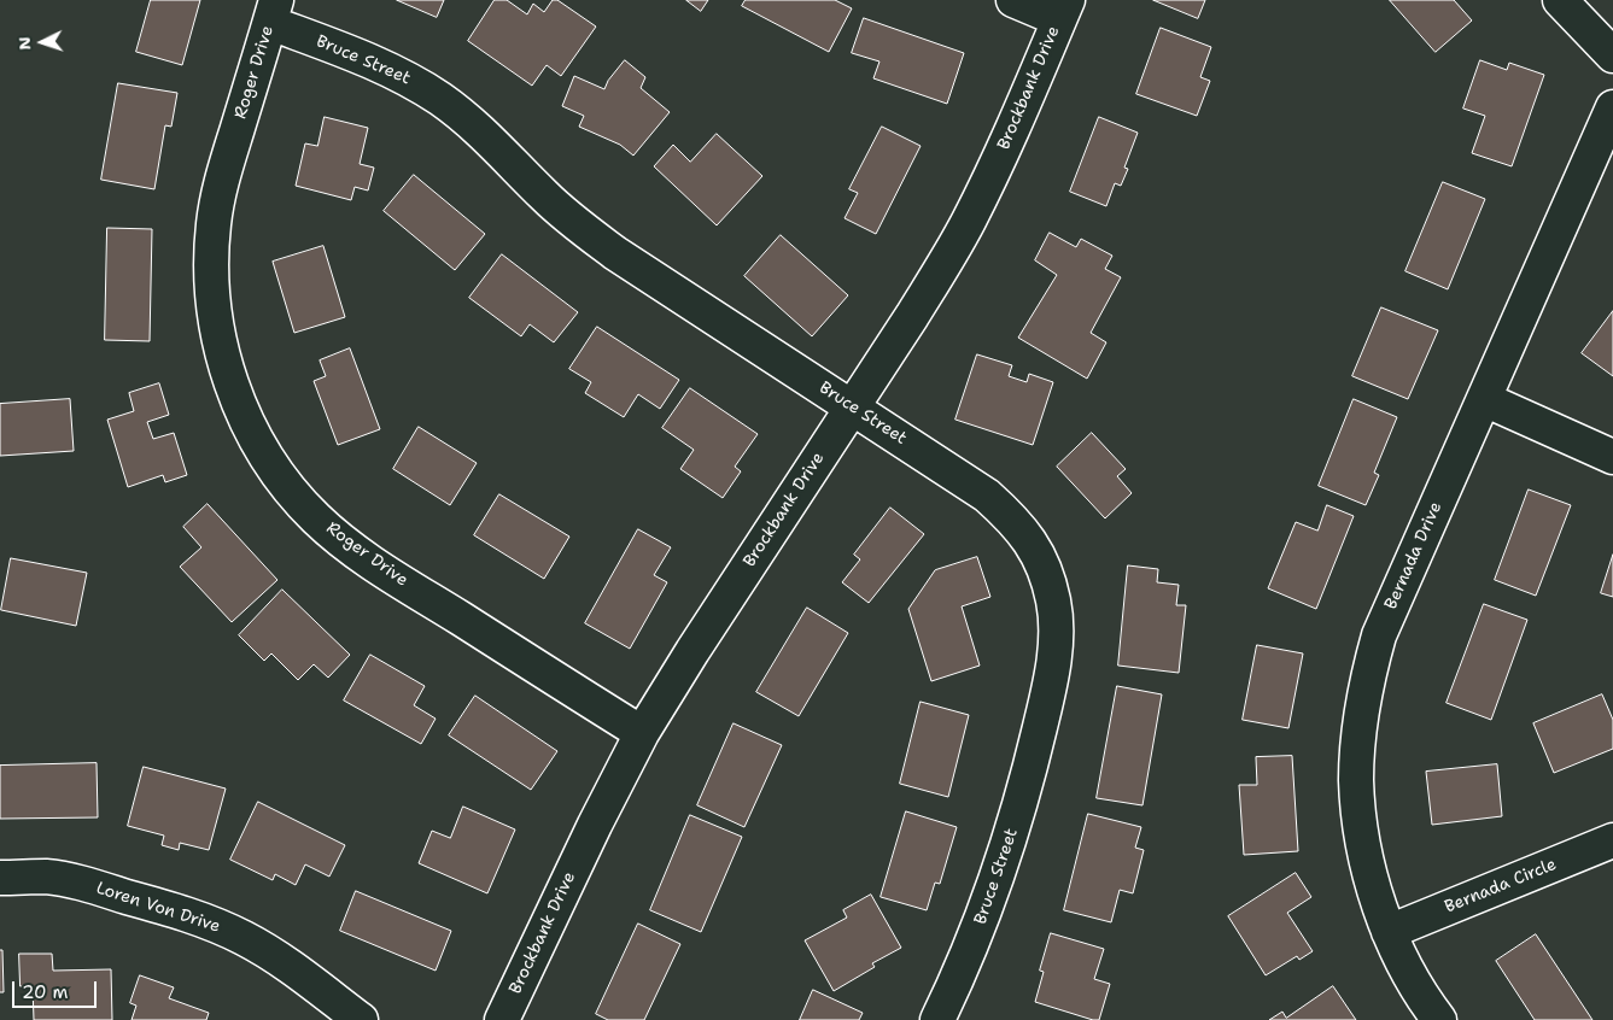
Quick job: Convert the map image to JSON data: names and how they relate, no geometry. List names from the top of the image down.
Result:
{
  "streets": {
    "street": [
      "Bruce Street",
      "Roger Drive",
      "Brockbank Drive",
      "Bernada Drive",
      "Bernada Circle",
      "Loren Von Drive"
    ]
  },
  "crossings": [
    ["Bruce Street", "Roger Drive"],
    ["Bruce Street", "Brockbank Drive"],
    ["Roger Drive", "Brockbank Drive"],
    ["Bernada Drive", "Bernada Circle"]
  ],
  "scale_bar": "20 m",
  "north": "left"
}
